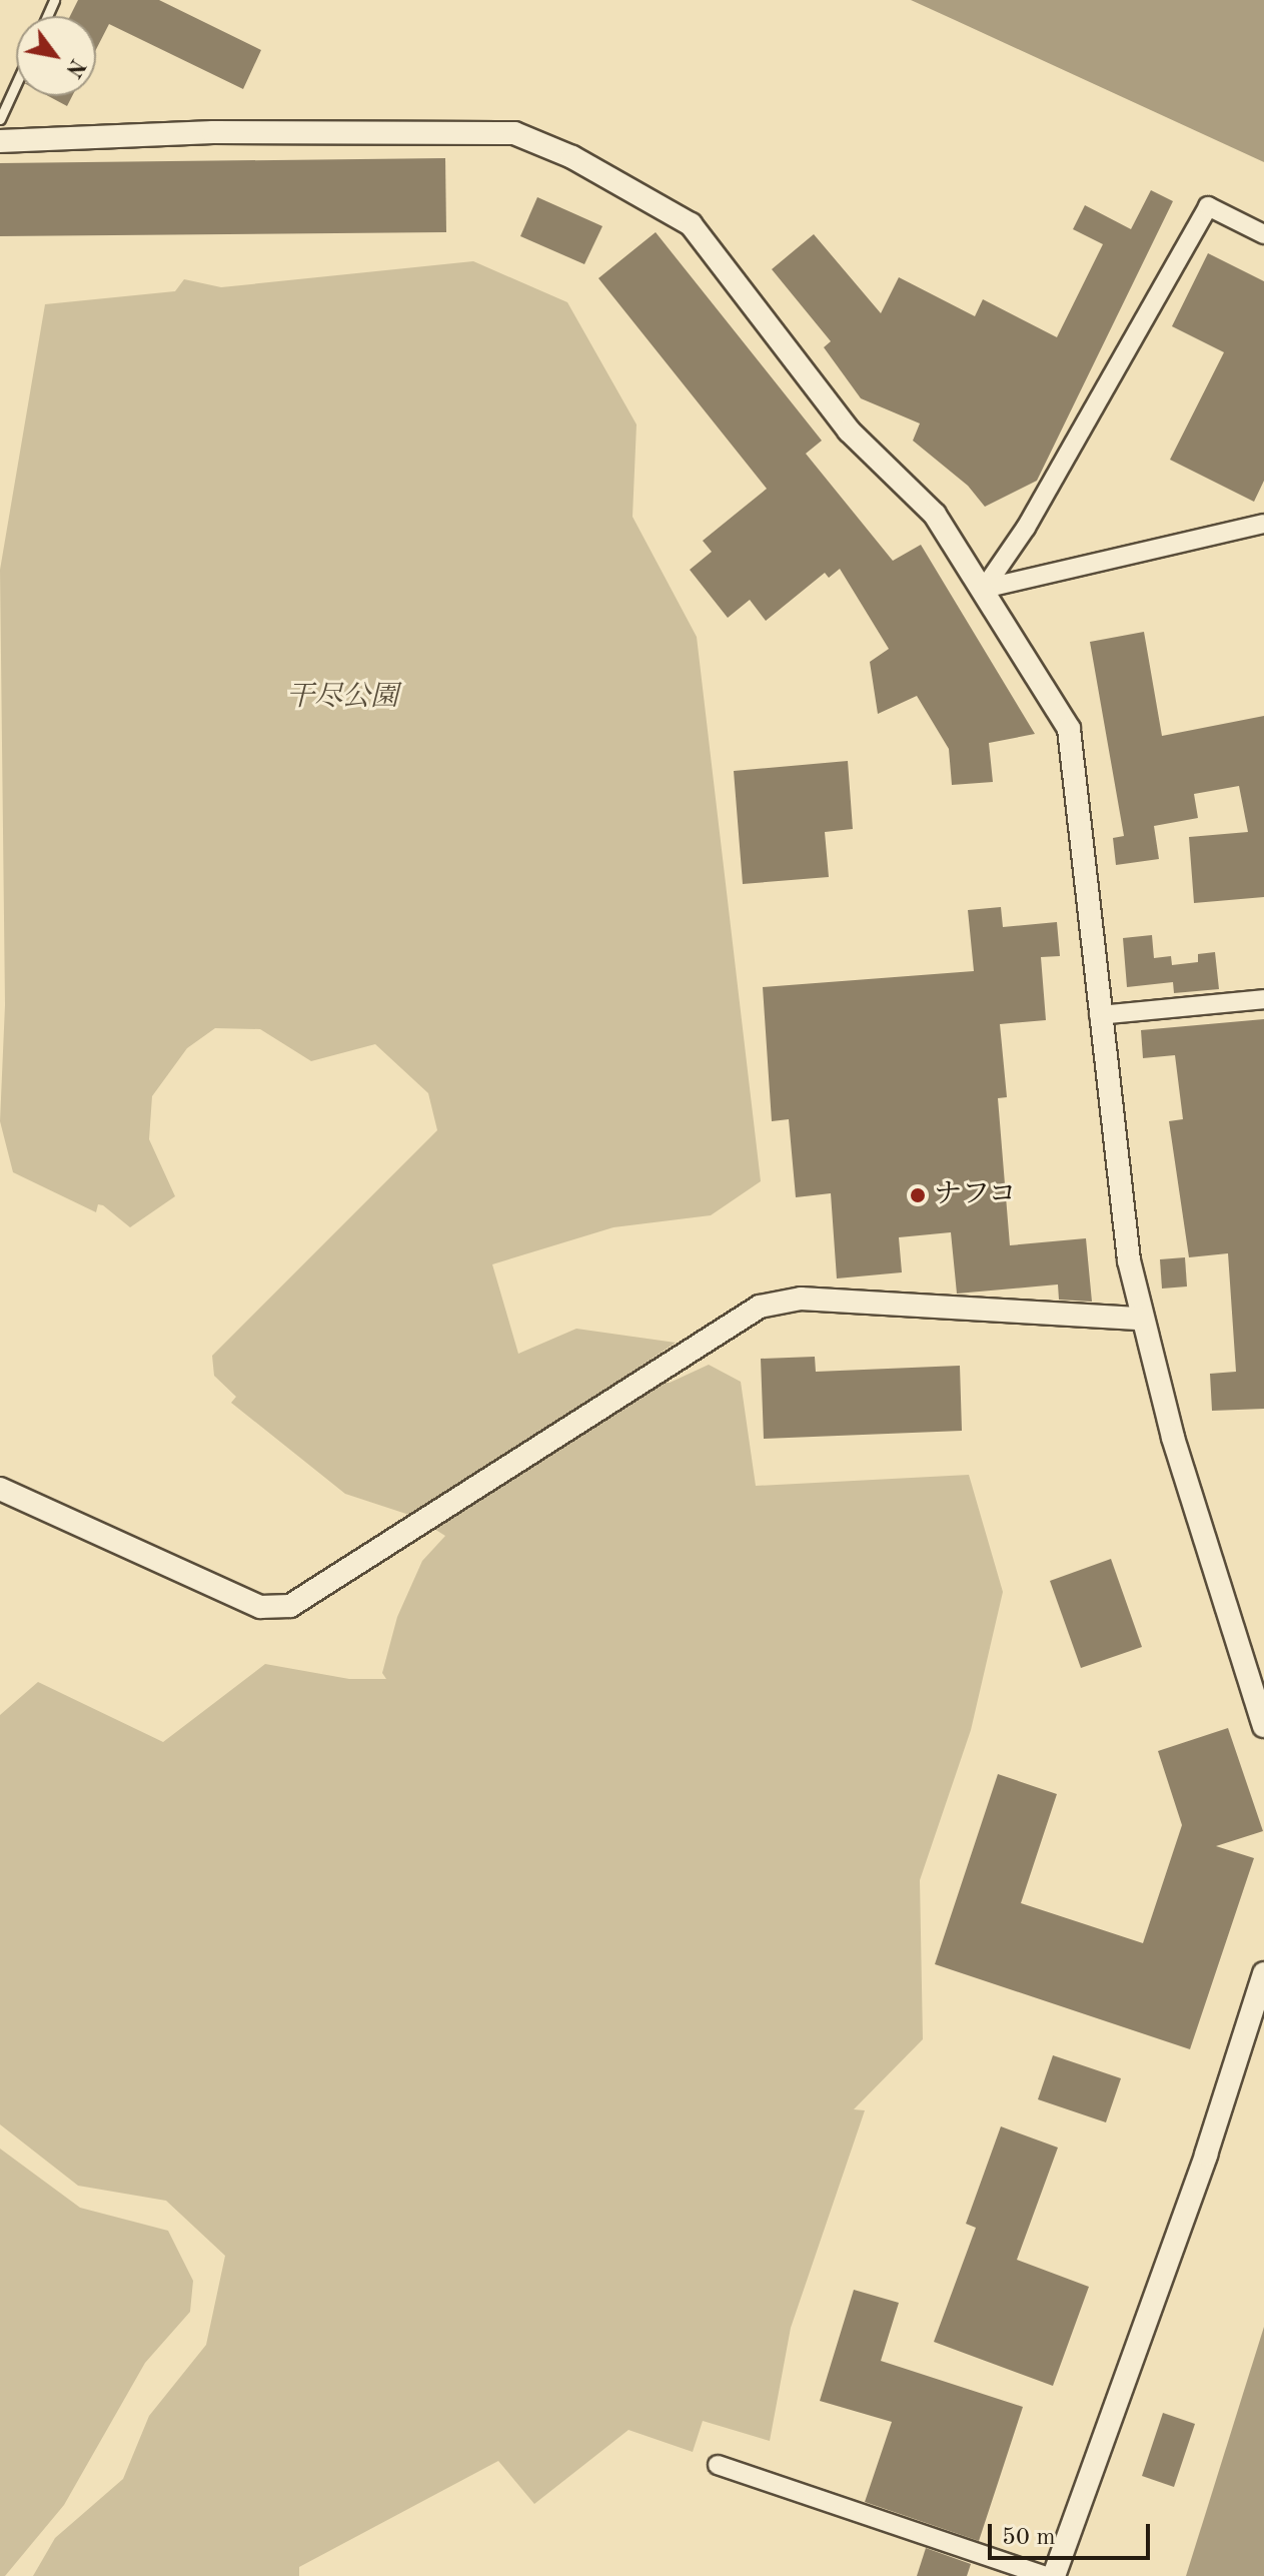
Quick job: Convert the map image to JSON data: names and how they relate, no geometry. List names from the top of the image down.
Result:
{
  "parks": ["干尽公園"],
  "places": ["ナフコ"],
  "scale_bar": "50 m",
  "north": "bottom right"
}
